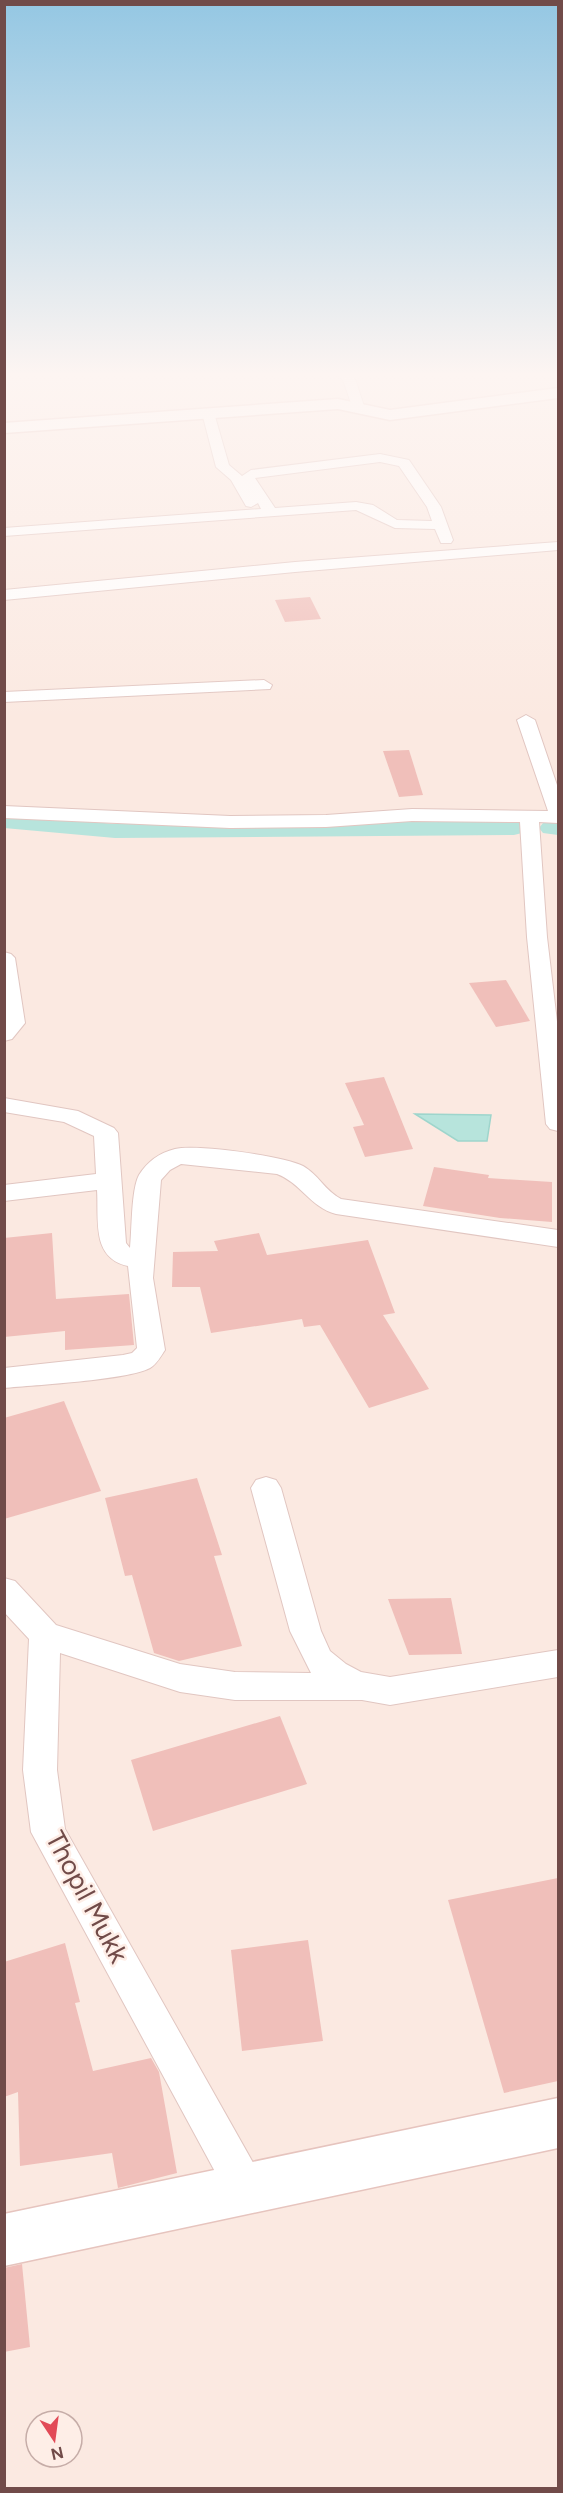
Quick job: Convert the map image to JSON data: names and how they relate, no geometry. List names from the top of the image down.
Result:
{
  "streets": {
    "street": ["Thopil Mukk"]
  },
  "north": "bottom"
}
